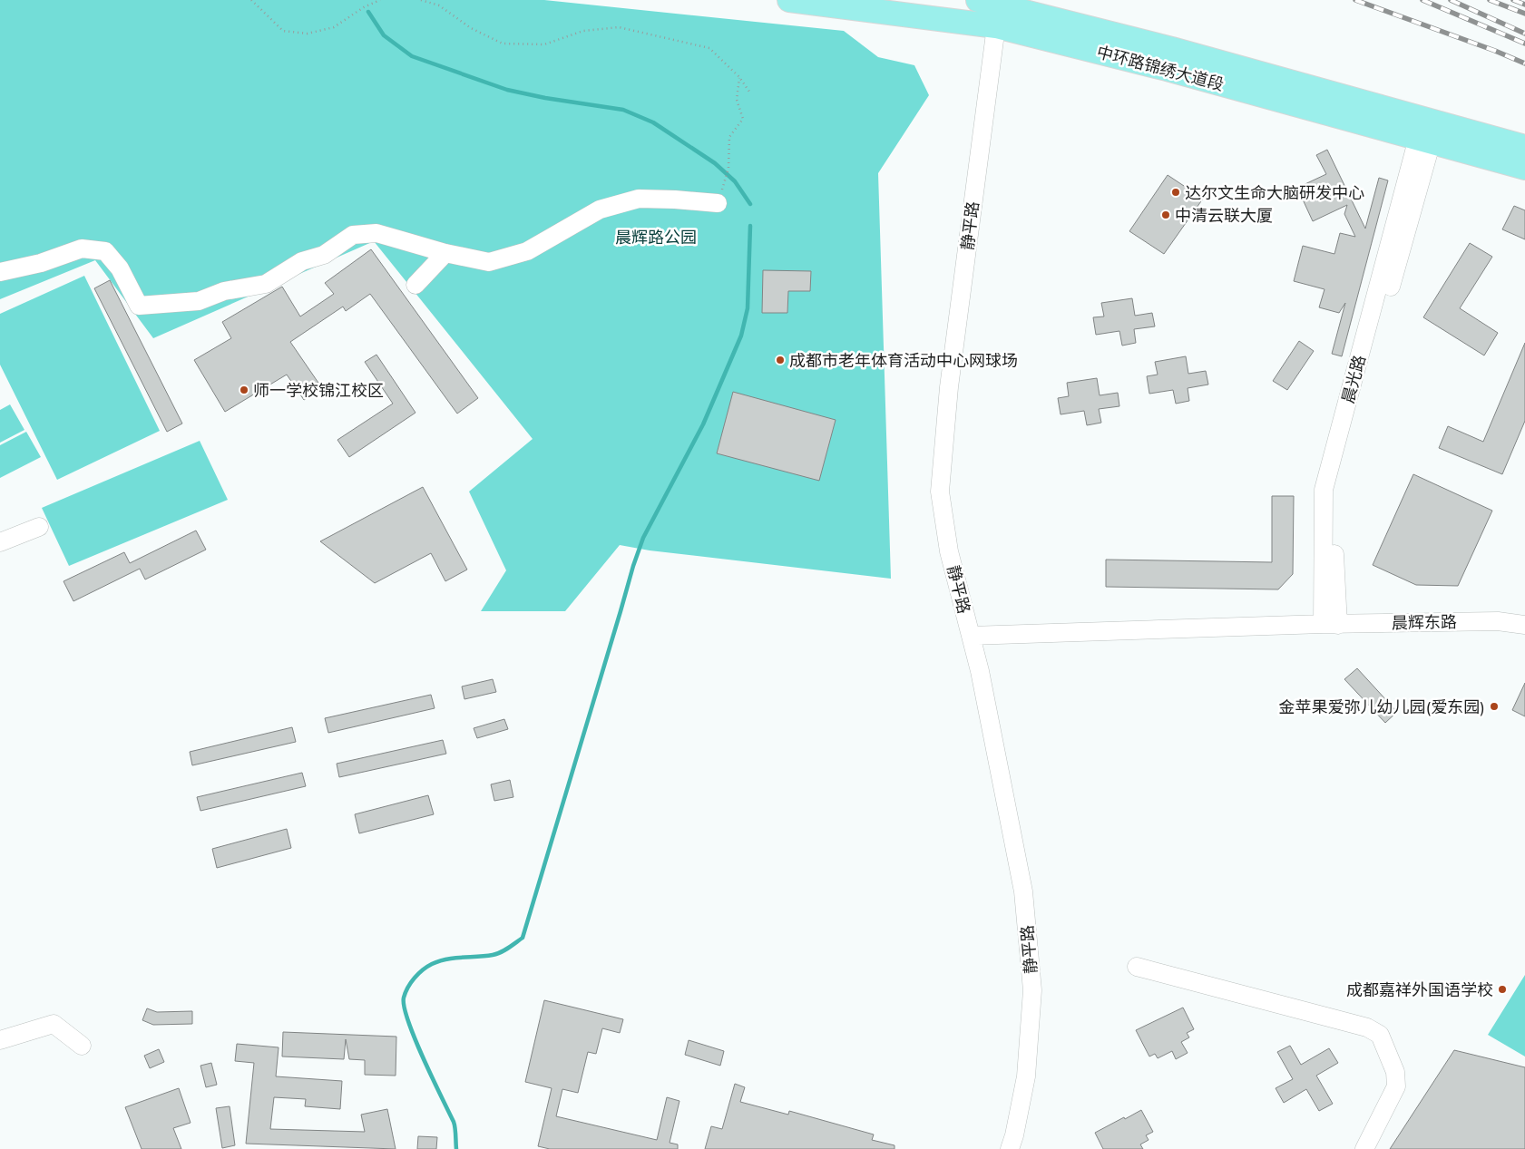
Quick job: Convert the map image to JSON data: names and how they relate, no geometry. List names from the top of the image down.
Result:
{
  "streets": {
    "main road": ["中环路锦绣大道段"],
    "street": ["静平路", "晨光路", "晨辉东路"]
  },
  "crossings": [
    ["中环路锦绣大道段", "静平路"],
    ["中环路锦绣大道段", "晨光路"],
    ["静平路", "晨辉东路"],
    ["晨光路", "晨辉东路"]
  ],
  "parks": ["晨辉路公园"],
  "places": [
    "达尔文生命大脑研发中心",
    "中清云联大厦",
    "成都市老年体育活动中心网球场",
    "师一学校锦江校区",
    "金苹果爱弥儿幼儿园(爱东园)",
    "成都嘉祥外国语学校"
  ]
}
